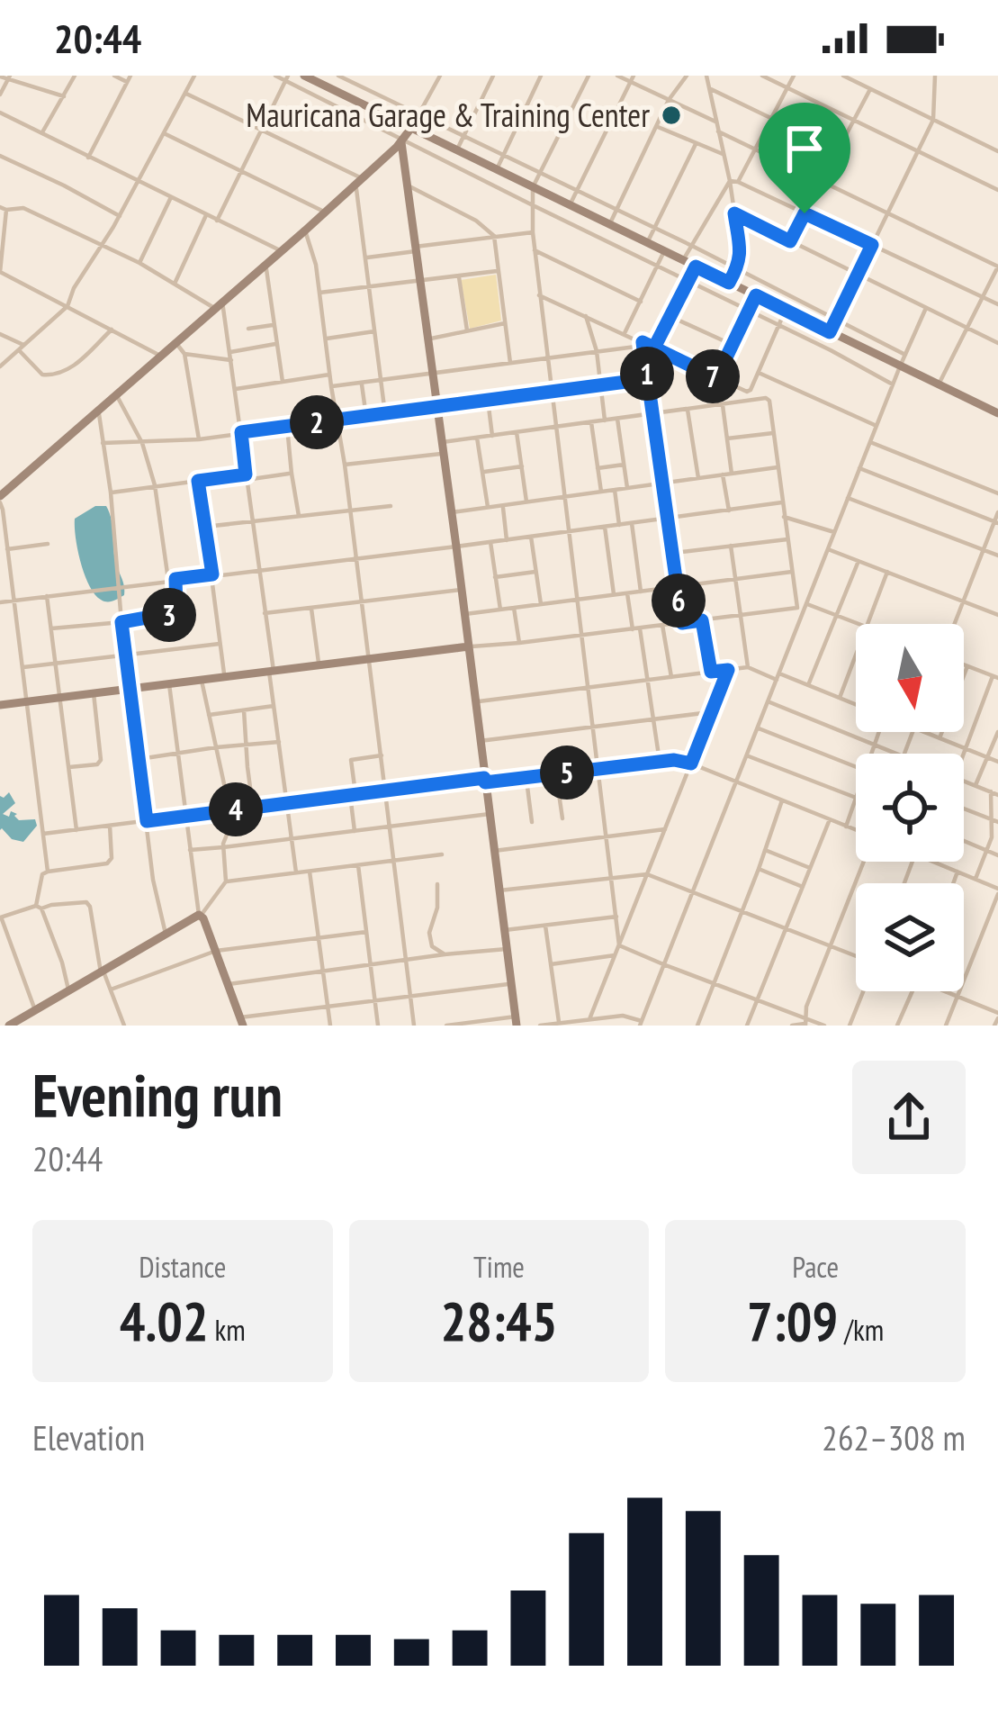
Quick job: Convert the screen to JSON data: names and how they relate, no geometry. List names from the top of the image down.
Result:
{
  "places": ["Mauricana Garage & Training Center"],
  "north": "bottom",
  "page": {
    "status": "20:44",
    "pins": [
      "1",
      "7",
      "2",
      "6",
      "3",
      "5",
      "4"
    ],
    "heading": ["Evening run", "20:44"],
    "stats": [
      ["Distance", "4.02 km"],
      ["Time", "28:45"],
      ["Pace", "7:09 /km"]
    ],
    "chart": ["Elevation", "262–308 m"]
  }
}
